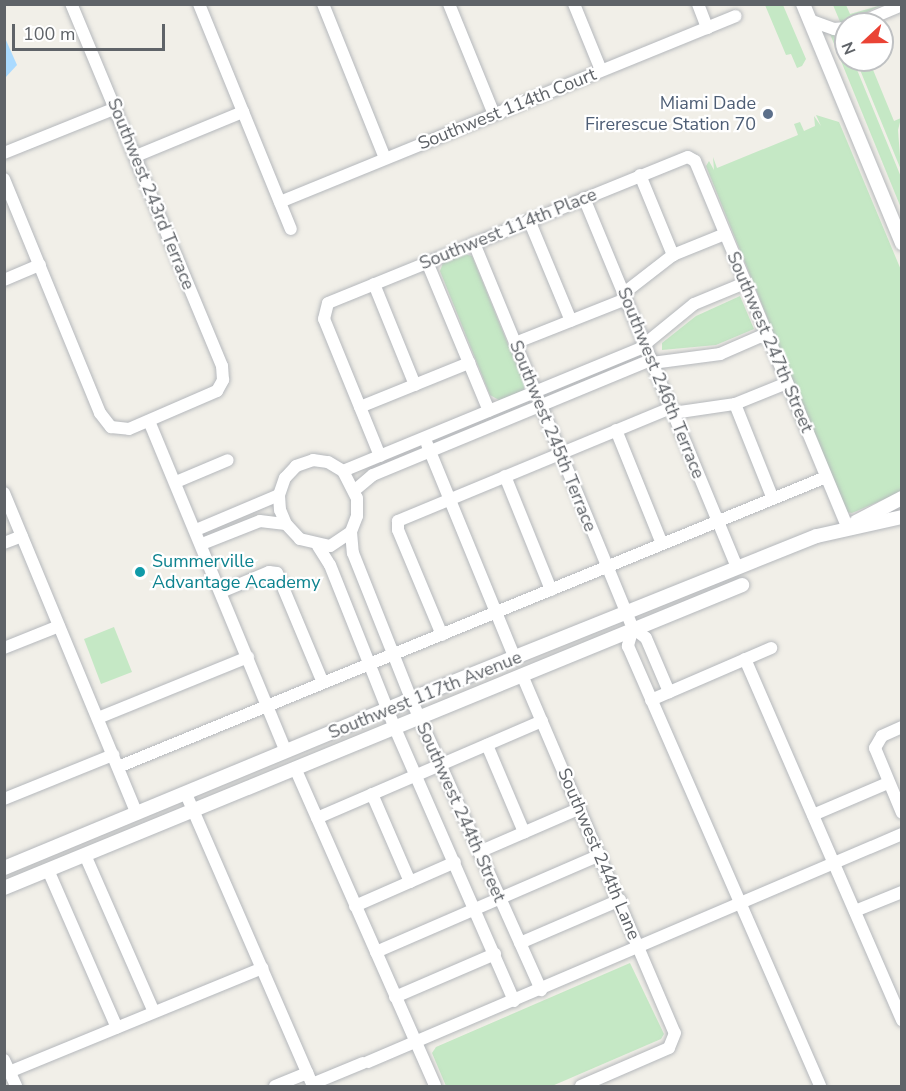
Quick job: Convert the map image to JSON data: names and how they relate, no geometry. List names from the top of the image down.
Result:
{
  "streets": {
    "street": [
      "Southwest 114th Court",
      "Southwest 243rd Terrace",
      "Southwest 114th Place",
      "Southwest 247th Street",
      "Southwest 246th Terrace",
      "Southwest 245th Terrace",
      "Southwest 117th Avenue",
      "Southwest 244th Street",
      "Southwest 244th Lane"
    ]
  },
  "crossings": [
    ["Southwest 114th Place", "Southwest 247th Street"],
    ["Southwest 114th Place", "Southwest 246th Terrace"],
    ["Southwest 114th Place", "Southwest 245th Terrace"],
    ["Southwest 247th Street", "Southwest 117th Avenue"],
    ["Southwest 246th Terrace", "Southwest 117th Avenue"],
    ["Southwest 245th Terrace", "Southwest 117th Avenue"],
    ["Southwest 117th Avenue", "Southwest 244th Street"],
    ["Southwest 117th Avenue", "Southwest 244th Lane"]
  ],
  "places": ["Miami Dade Firerescue Station 70", "Summerville Advantage Academy"],
  "scale_bar": "100 m",
  "north": "left"
}
